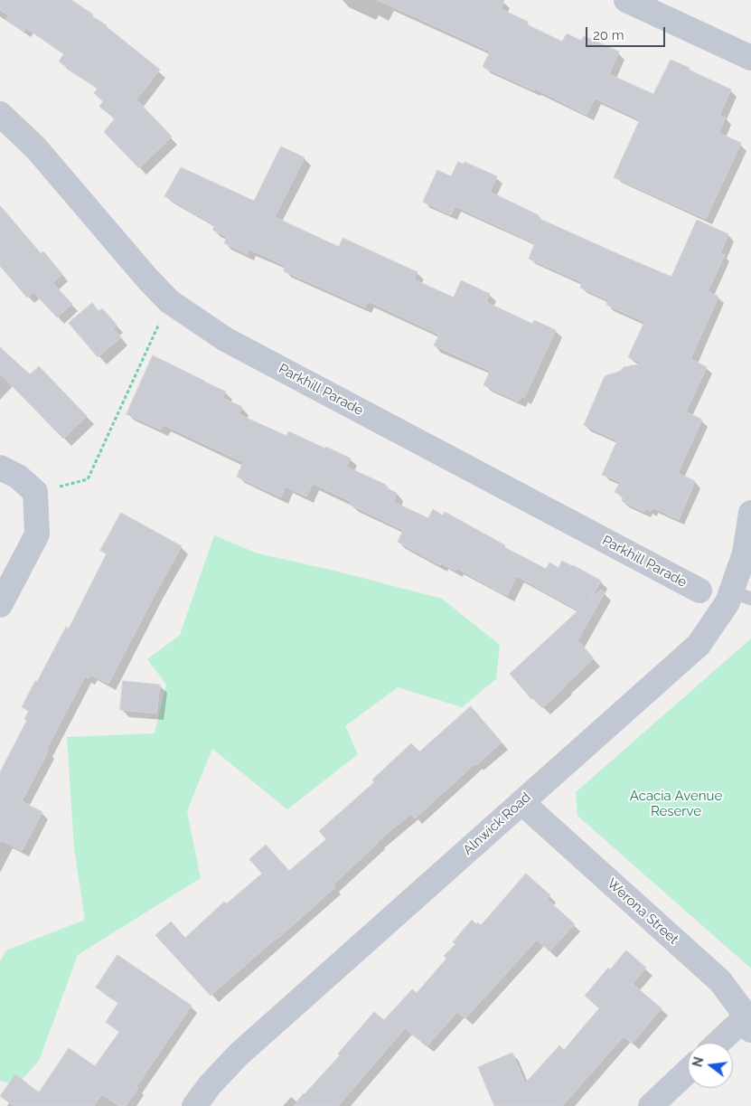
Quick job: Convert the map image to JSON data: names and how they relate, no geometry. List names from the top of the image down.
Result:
{
  "streets": {
    "street": ["Parkhill Parade", "Alnwick Road", "Werona Street"]
  },
  "crossings": [
    ["Alnwick Road", "Werona Street"]
  ],
  "parks": ["Acacia Avenue Reserve"],
  "scale_bar": "20 m",
  "north": "left"
}
